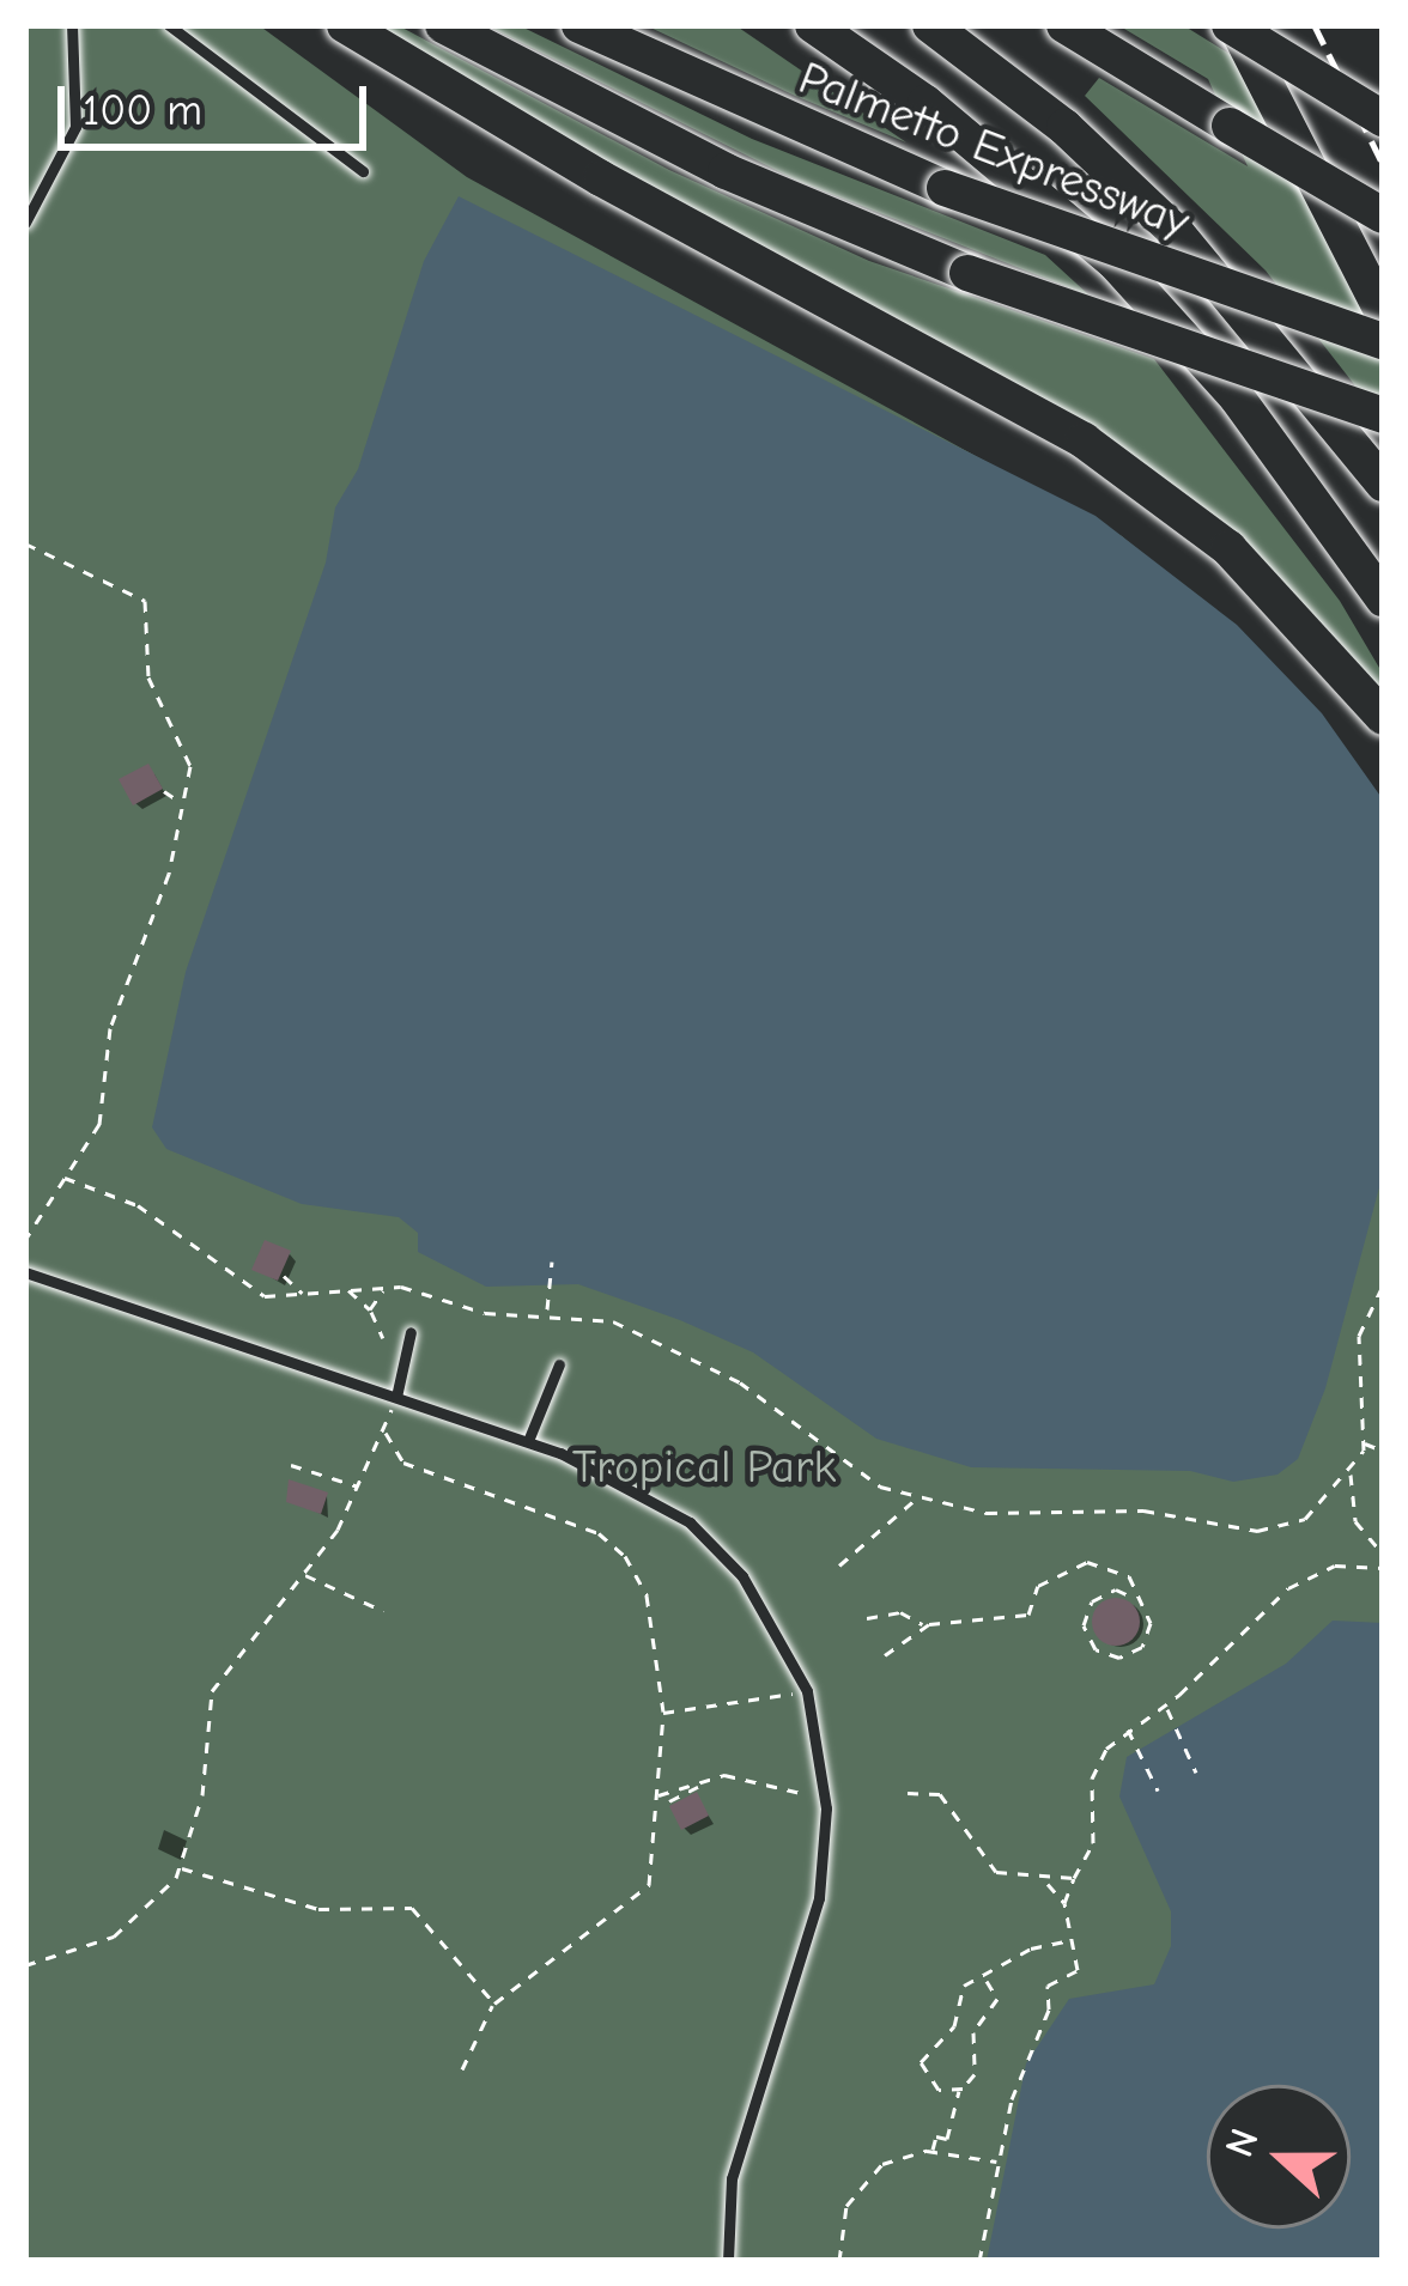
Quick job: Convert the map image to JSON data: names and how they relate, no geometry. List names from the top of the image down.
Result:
{
  "streets": {
    "highway": ["Palmetto Expressway"]
  },
  "parks": ["Tropical Park"],
  "scale_bar": "100 m",
  "north": "left"
}
